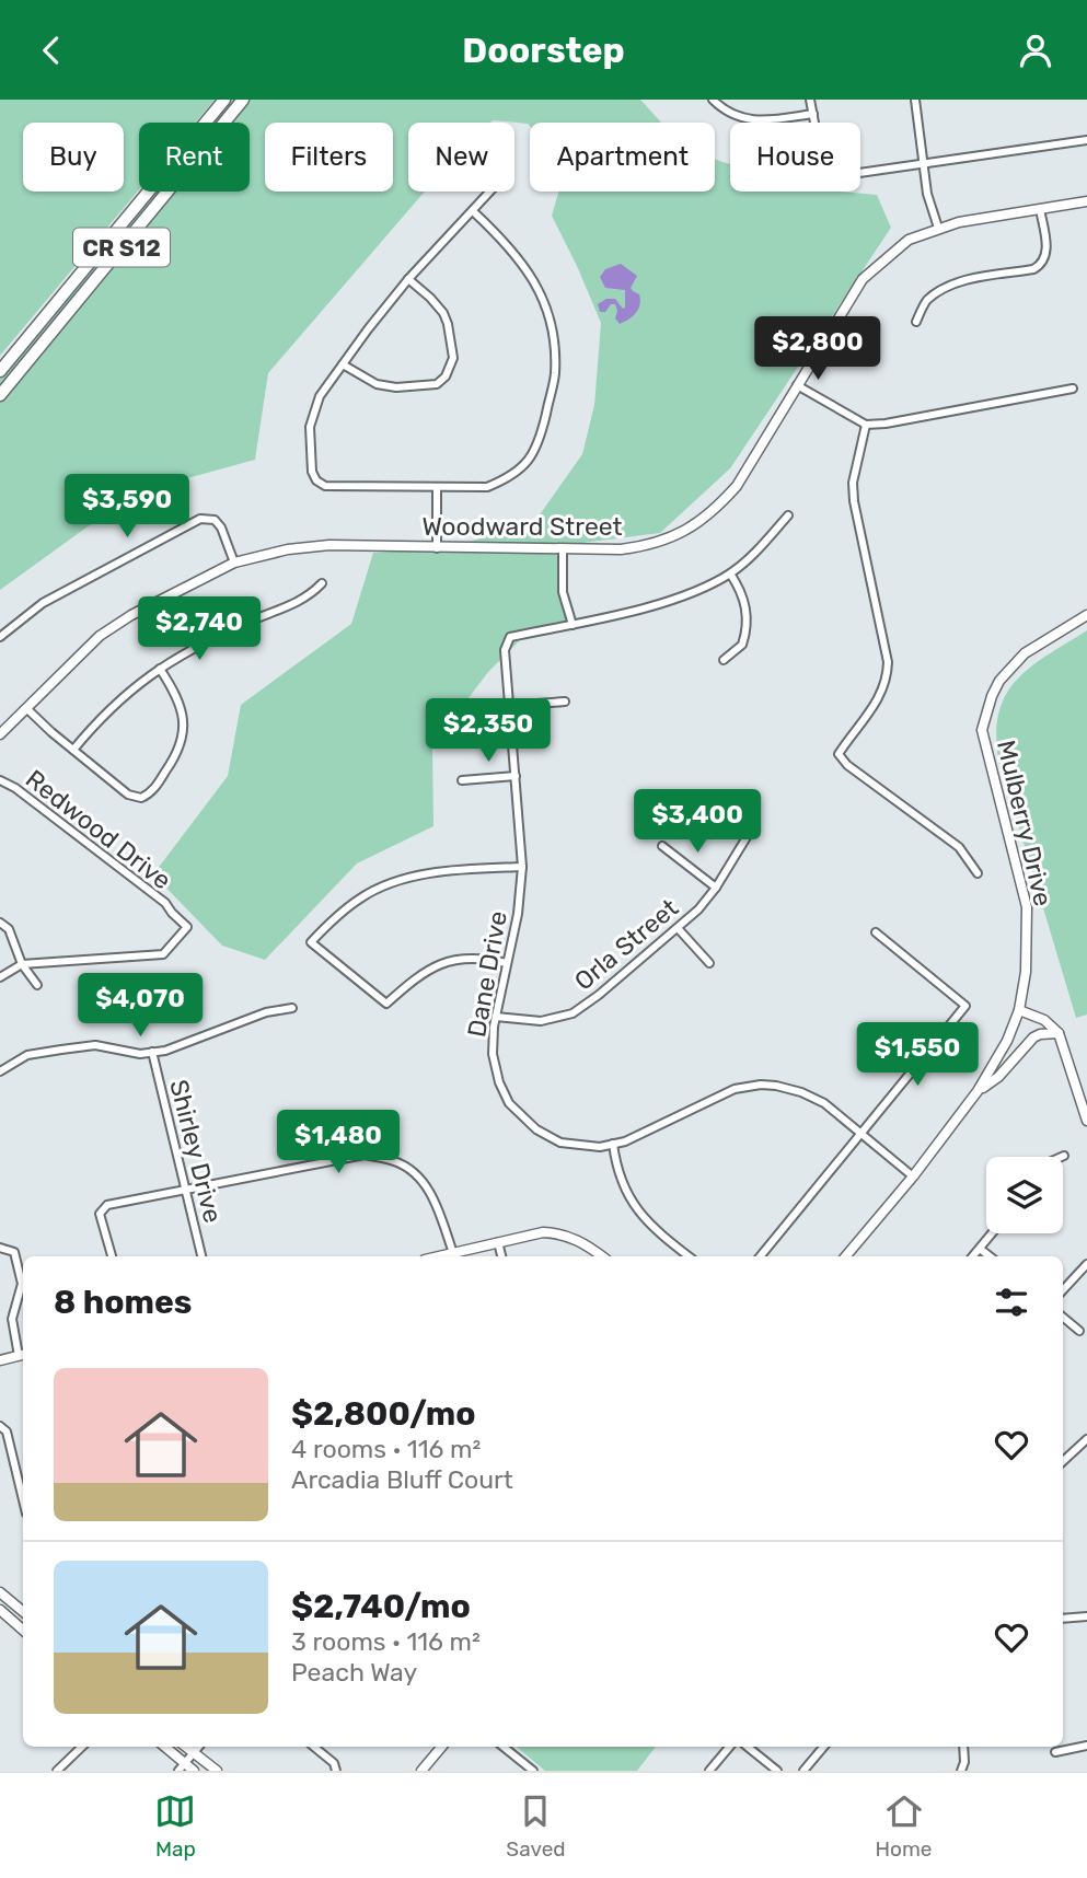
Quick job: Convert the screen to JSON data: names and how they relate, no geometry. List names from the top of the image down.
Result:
{
  "streets": {
    "main road": ["CR S12"],
    "street": [
      "Woodward Street",
      "Mulberry Drive",
      "Redwood Drive",
      "Orla Street",
      "Dane Drive",
      "Shirley Drive"
    ]
  },
  "crossings": [
    ["Mulberry Drive", "Dane Drive"],
    ["Orla Street", "Dane Drive"]
  ],
  "page": {
    "header": "Doorstep",
    "chip": [
      "Buy",
      "Rent",
      "Filters",
      "New",
      "Apartment",
      "House"
    ],
    "price": [
      "$2,800",
      "$3,590",
      "$2,740",
      "$2,350",
      "$3,400",
      "$4,070",
      "$1,550",
      "$1,480"
    ],
    "heading": "8 homes",
    "list": [
      {
        "name": "$2,800/mo",
        "note": "4 rooms · 116 m² · Arcadia Bluff Court"
      },
      {
        "name": "$2,740/mo",
        "note": "3 rooms · 116 m² · Peach Way"
      }
    ],
    "tabs": ["Map", "Saved", "Home"]
  }
}
